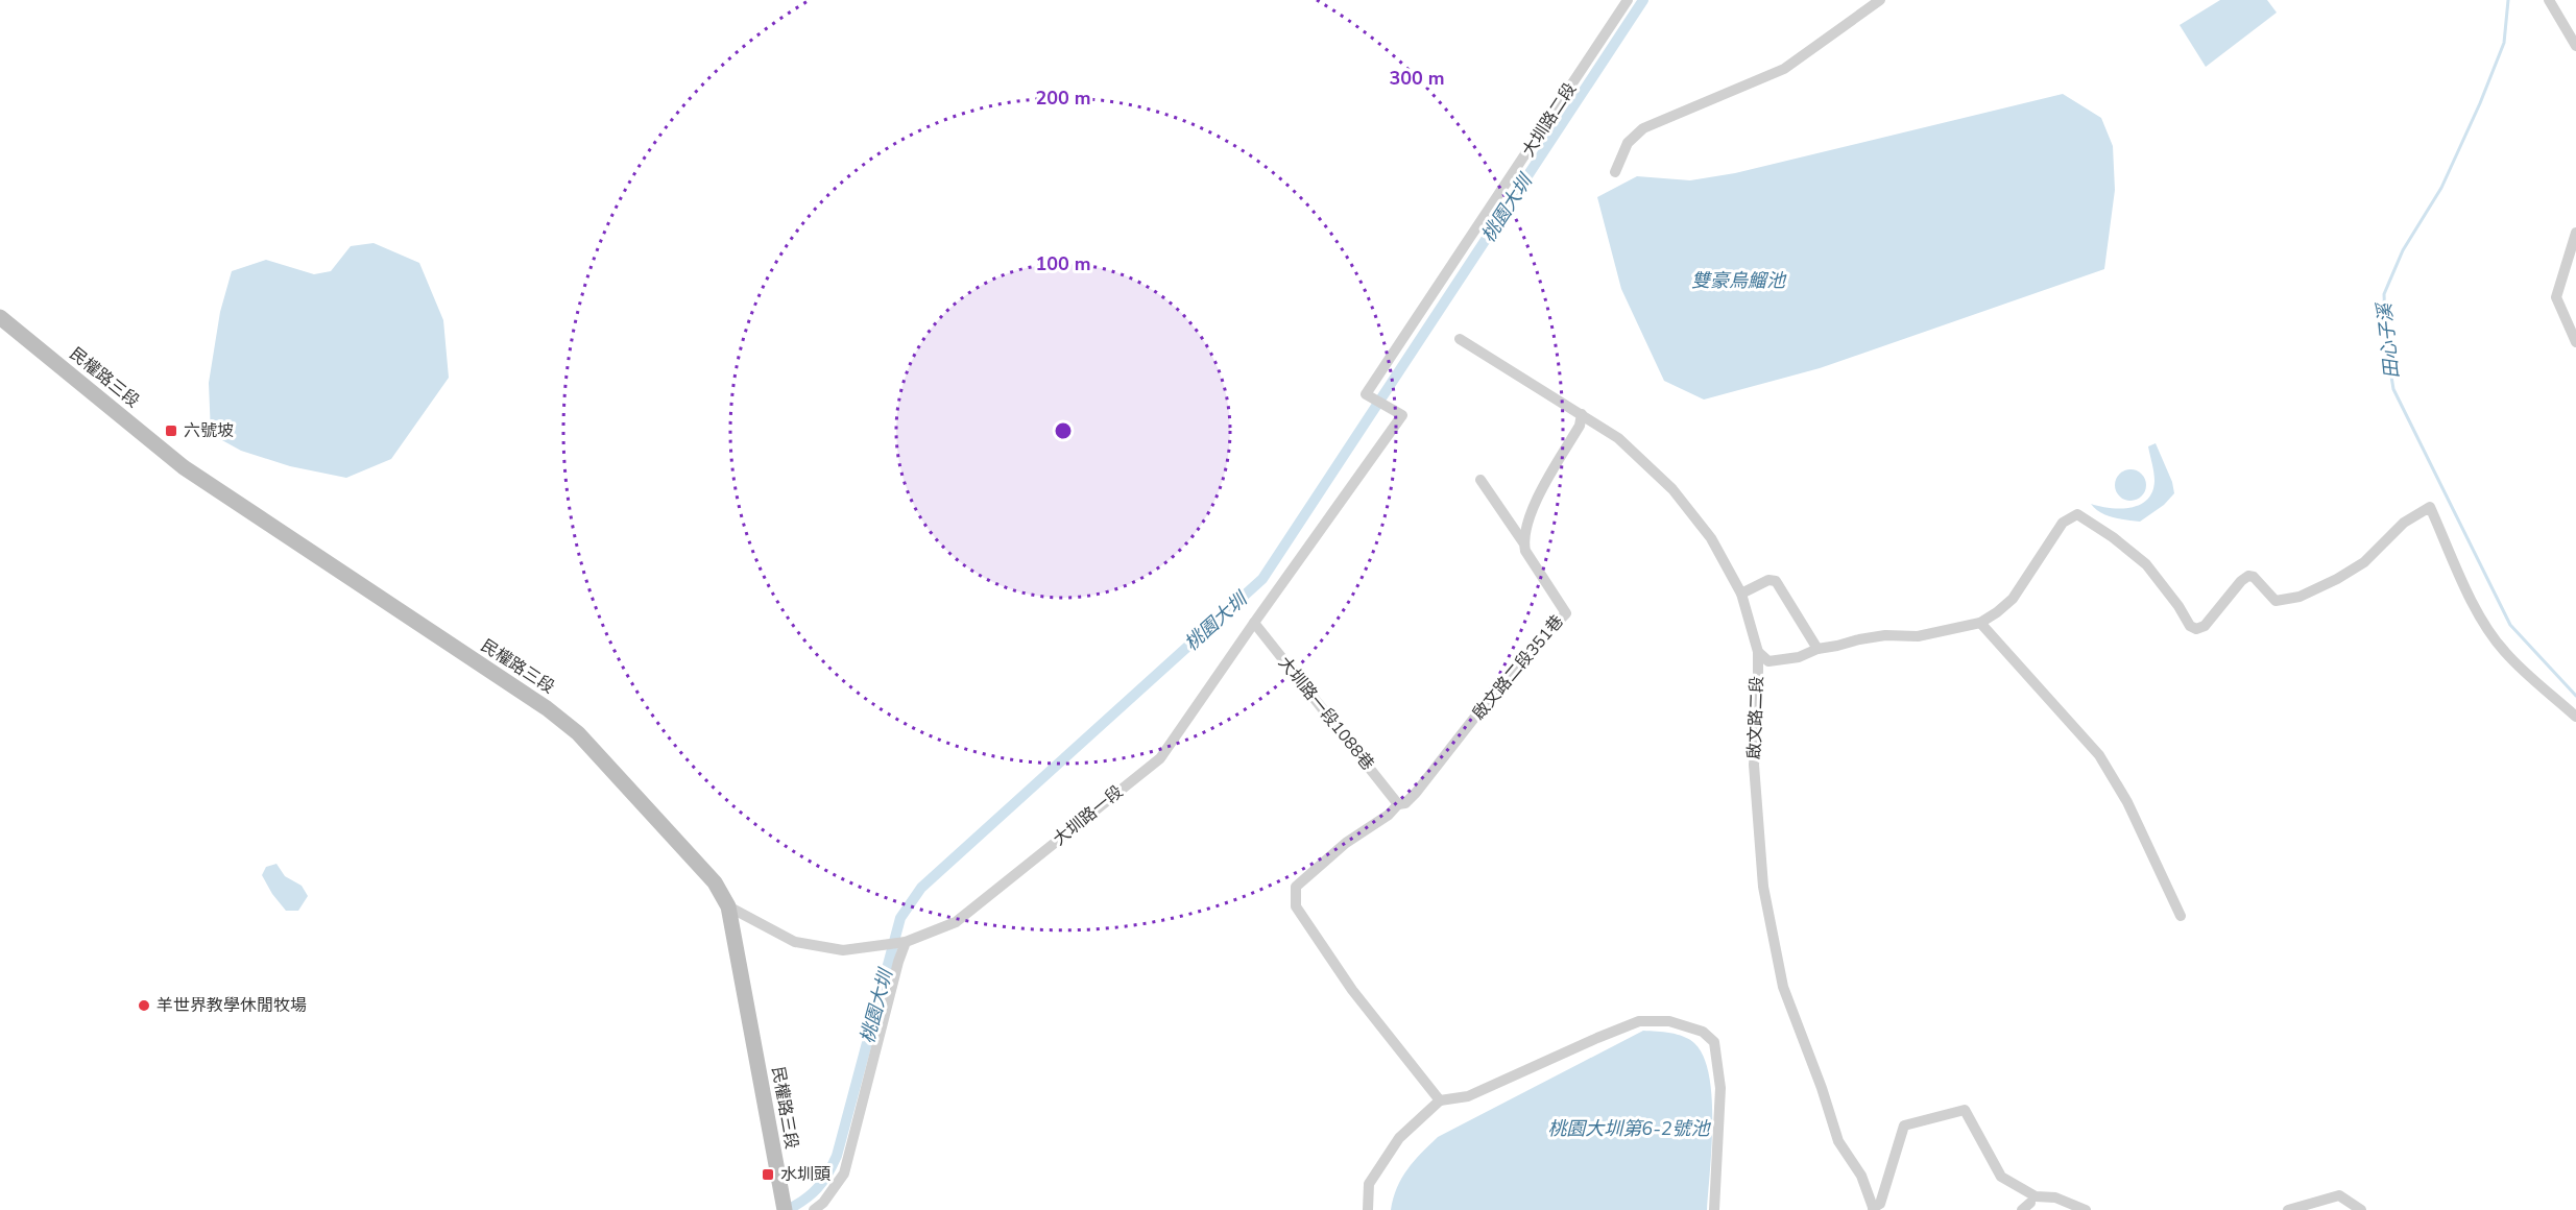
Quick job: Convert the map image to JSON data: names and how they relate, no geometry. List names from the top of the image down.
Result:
{
  "streets": {
    "street": [
      "大圳路二段",
      "民權路三段",
      "啟文路二段351巷",
      "大圳路一段1088巷",
      "啟文路二段",
      "大圳路一段"
    ]
  },
  "crossings": [
    ["大圳路二段", "大圳路一段"],
    ["民權路三段", "大圳路一段"],
    ["啟文路二段351巷", "大圳路一段1088巷"],
    ["大圳路一段1088巷", "大圳路一段"]
  ],
  "water": [
    "桃園大圳",
    "雙豪烏鰡池",
    "田心子溪",
    "桃園大圳第6-2號池"
  ],
  "places": {
    "transit": ["六號坡", "水圳頭"],
    "other": ["羊世界教學休閒牧場"]
  },
  "rings": ["300 m", "200 m", "100 m"]
}
